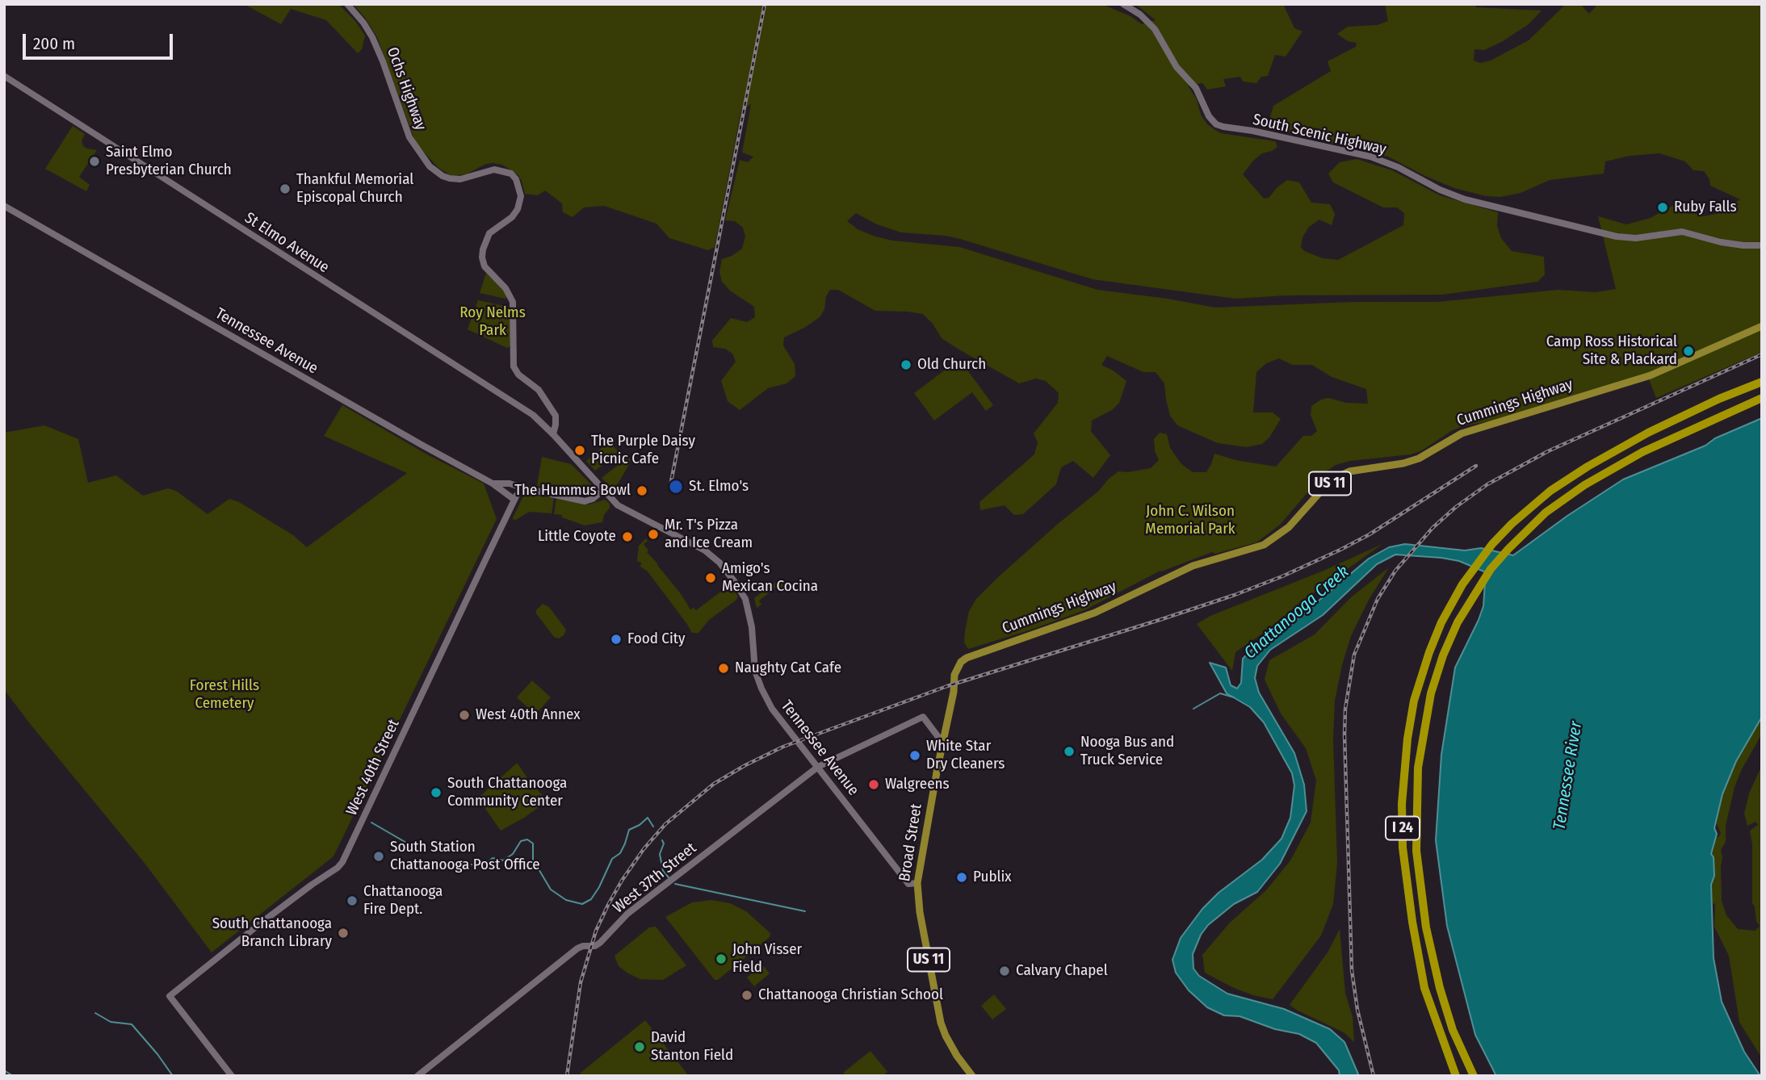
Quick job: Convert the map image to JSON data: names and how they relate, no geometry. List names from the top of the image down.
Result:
{
  "streets": {
    "highway": ["I 24"],
    "main road": [
      "Ochs Highway",
      "South Scenic Highway",
      "St Elmo Avenue",
      "Tennessee Avenue",
      "Cummings Highway",
      "US 11",
      "West 40th Street",
      "Broad Street",
      "West 37th Street"
    ]
  },
  "crossings": [
    ["Ochs Highway", "St Elmo Avenue"],
    ["St Elmo Avenue", "Tennessee Avenue"],
    ["Tennessee Avenue", "West 40th Street"],
    ["Tennessee Avenue", "Broad Street"],
    ["Tennessee Avenue", "West 37th Street"],
    ["Cummings Highway", "Broad Street"],
    ["Broad Street", "West 37th Street"]
  ],
  "water": ["Chattanooga Creek", "Tennessee River"],
  "parks": ["Roy Nelms Park", "John C. Wilson Memorial Park", "Forest Hills Cemetery"],
  "places": [
    "Saint Elmo Presbyterian Church",
    "Thankful Memorial Episcopal Church",
    "Ruby Falls",
    "Camp Ross Historical Site & Plackard",
    "Old Church",
    "The Purple Daisy Picnic Cafe",
    "St. Elmo's",
    "The Hummus Bowl",
    "Mr. T's Pizza and Ice Cream",
    "Little Coyote",
    "Amigo's Mexican Cocina",
    "Food City",
    "Naughty Cat Cafe",
    "West 40th Annex",
    "Nooga Bus and Truck Service",
    "White Star Dry Cleaners",
    "Walgreens",
    "South Chattanooga Community Center",
    "South Station Chattanooga Post Office",
    "Publix",
    "Chattanooga Fire Dept.",
    "South Chattanooga Branch Library",
    "John Visser Field",
    "Calvary Chapel",
    "Chattanooga Christian School",
    "David Stanton Field"
  ],
  "scale_bar": "200 m"
}
